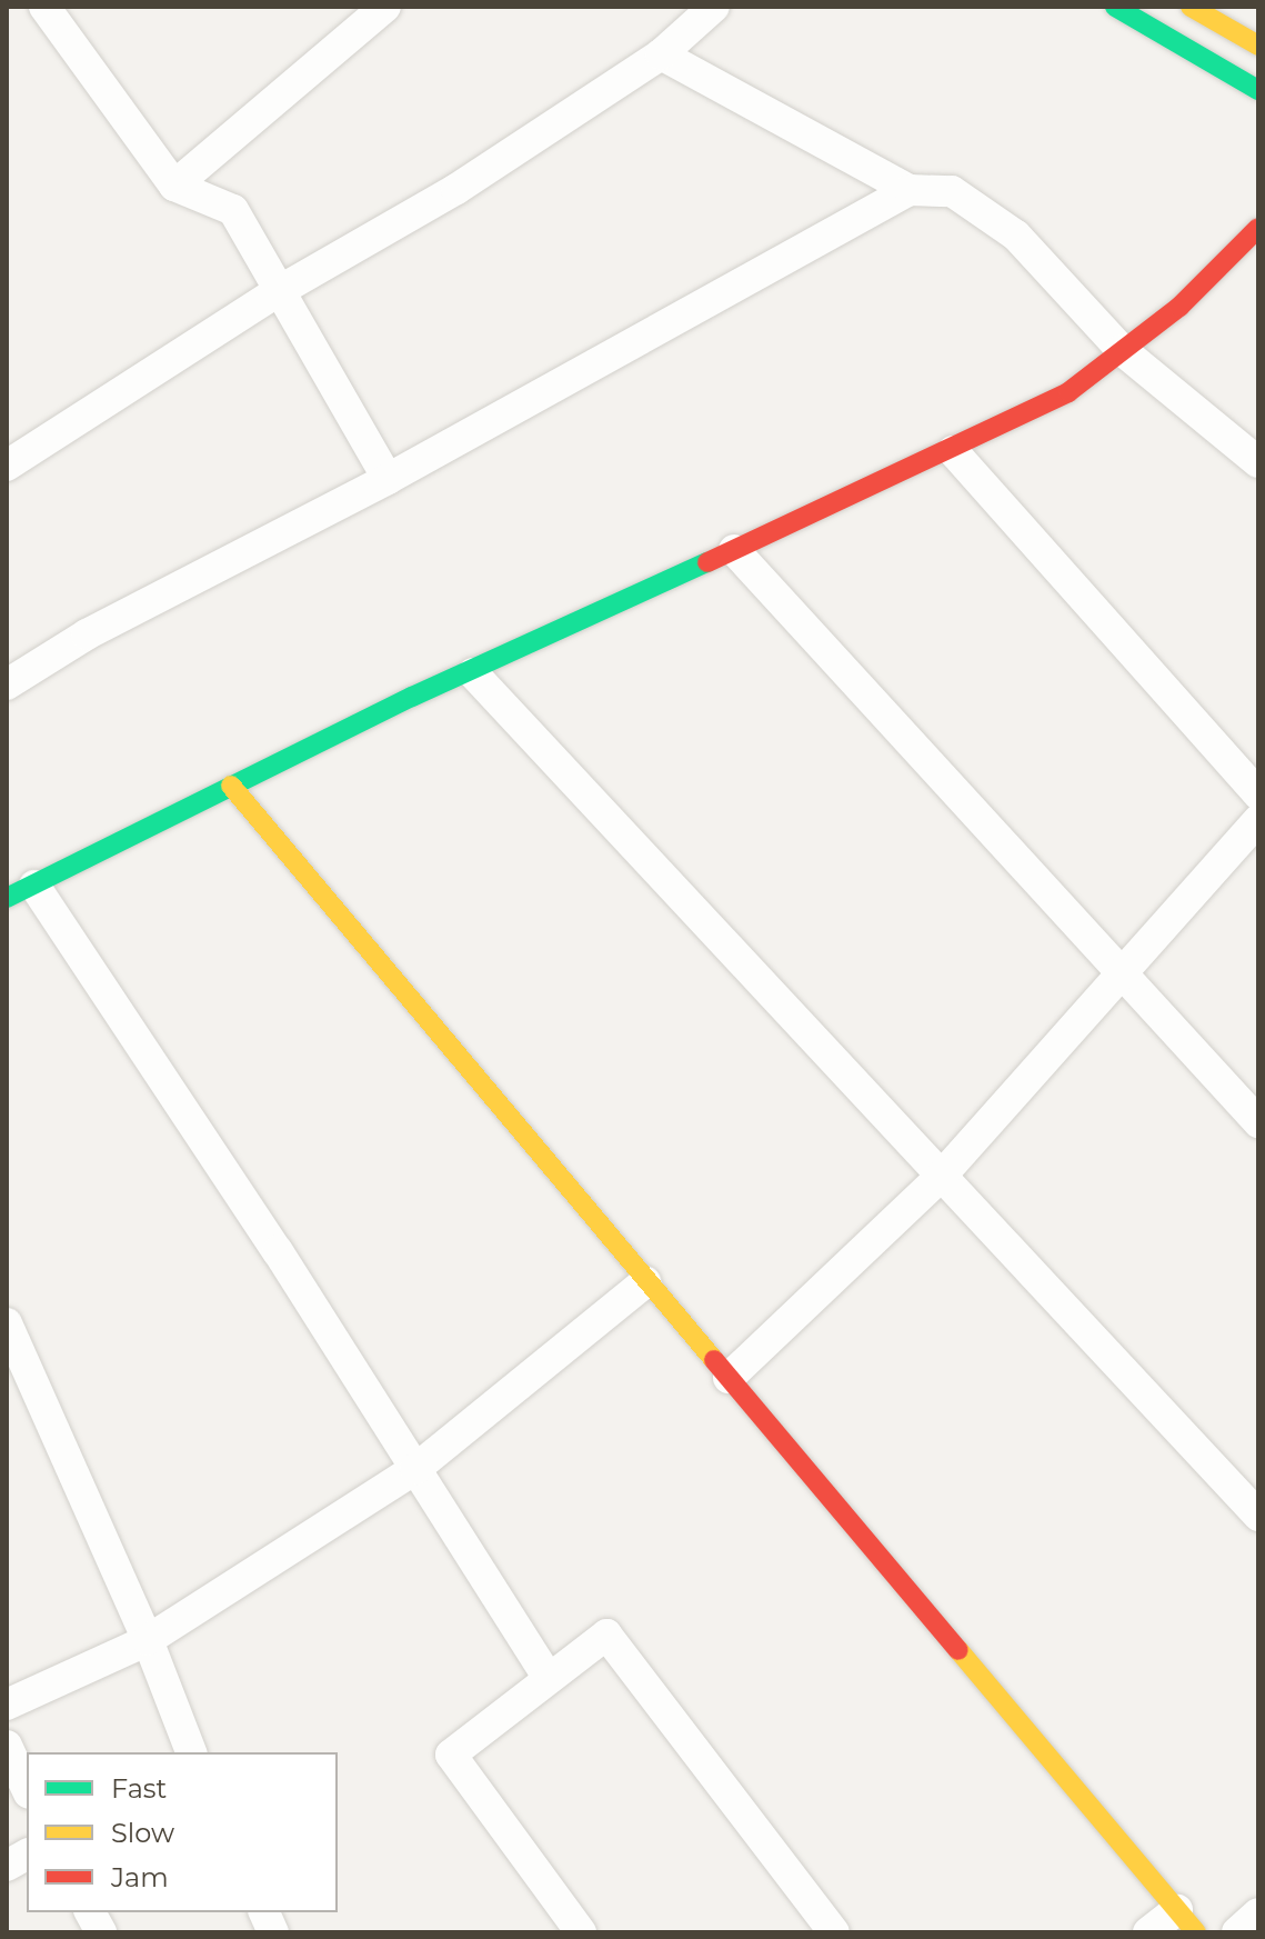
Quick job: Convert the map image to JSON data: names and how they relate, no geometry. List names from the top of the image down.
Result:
{
  "legend": ["Fast", "Slow", "Jam"]
}
